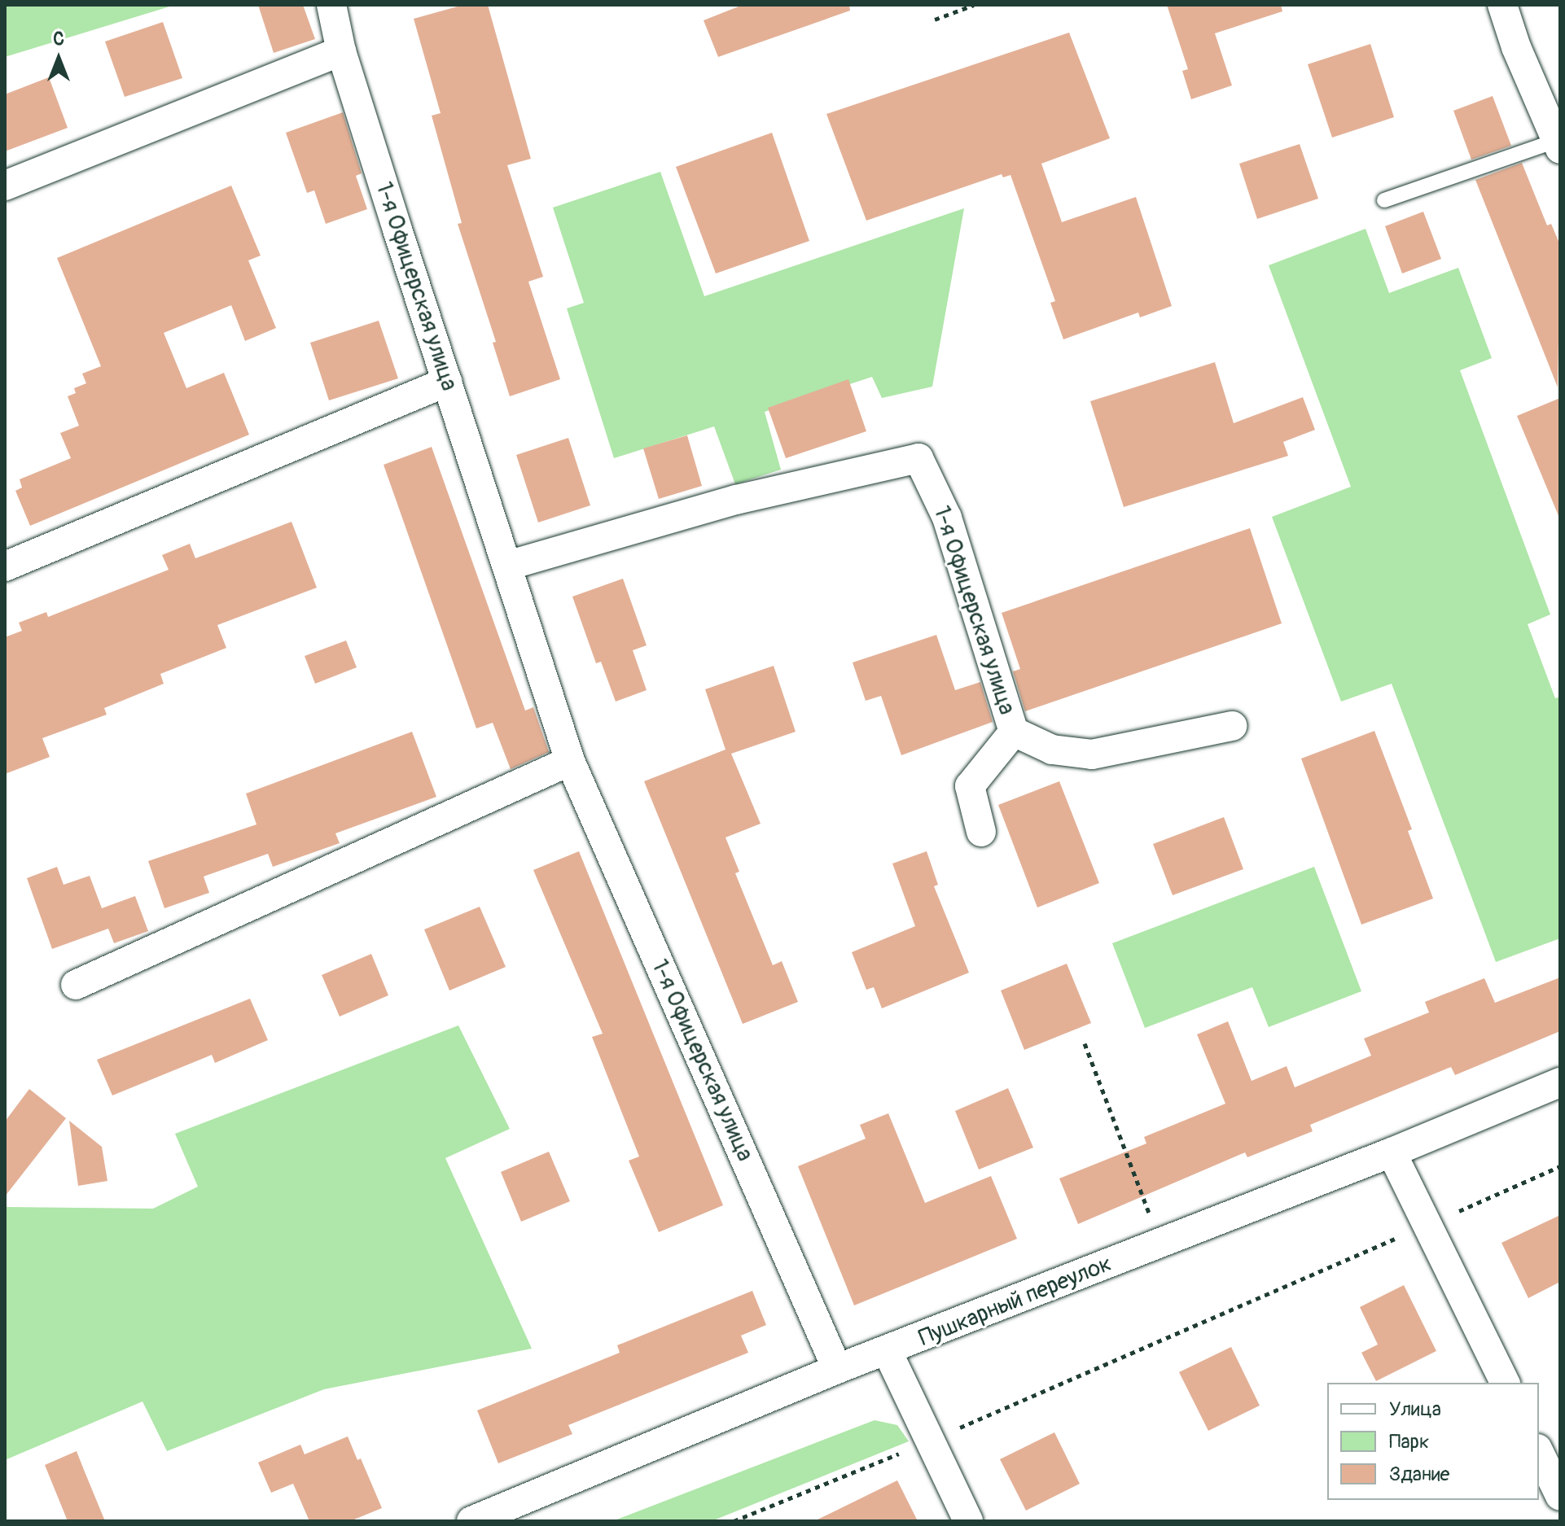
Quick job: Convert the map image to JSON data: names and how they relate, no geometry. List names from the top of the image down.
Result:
{
  "streets": {
    "street": ["1-я Офицерская улица", "Пушкарный переулок"]
  },
  "crossings": [
    ["1-я Офицерская улица", "Пушкарный переулок"]
  ],
  "legend": ["Улица", "Парк", "Здание"],
  "north": "top"
}
